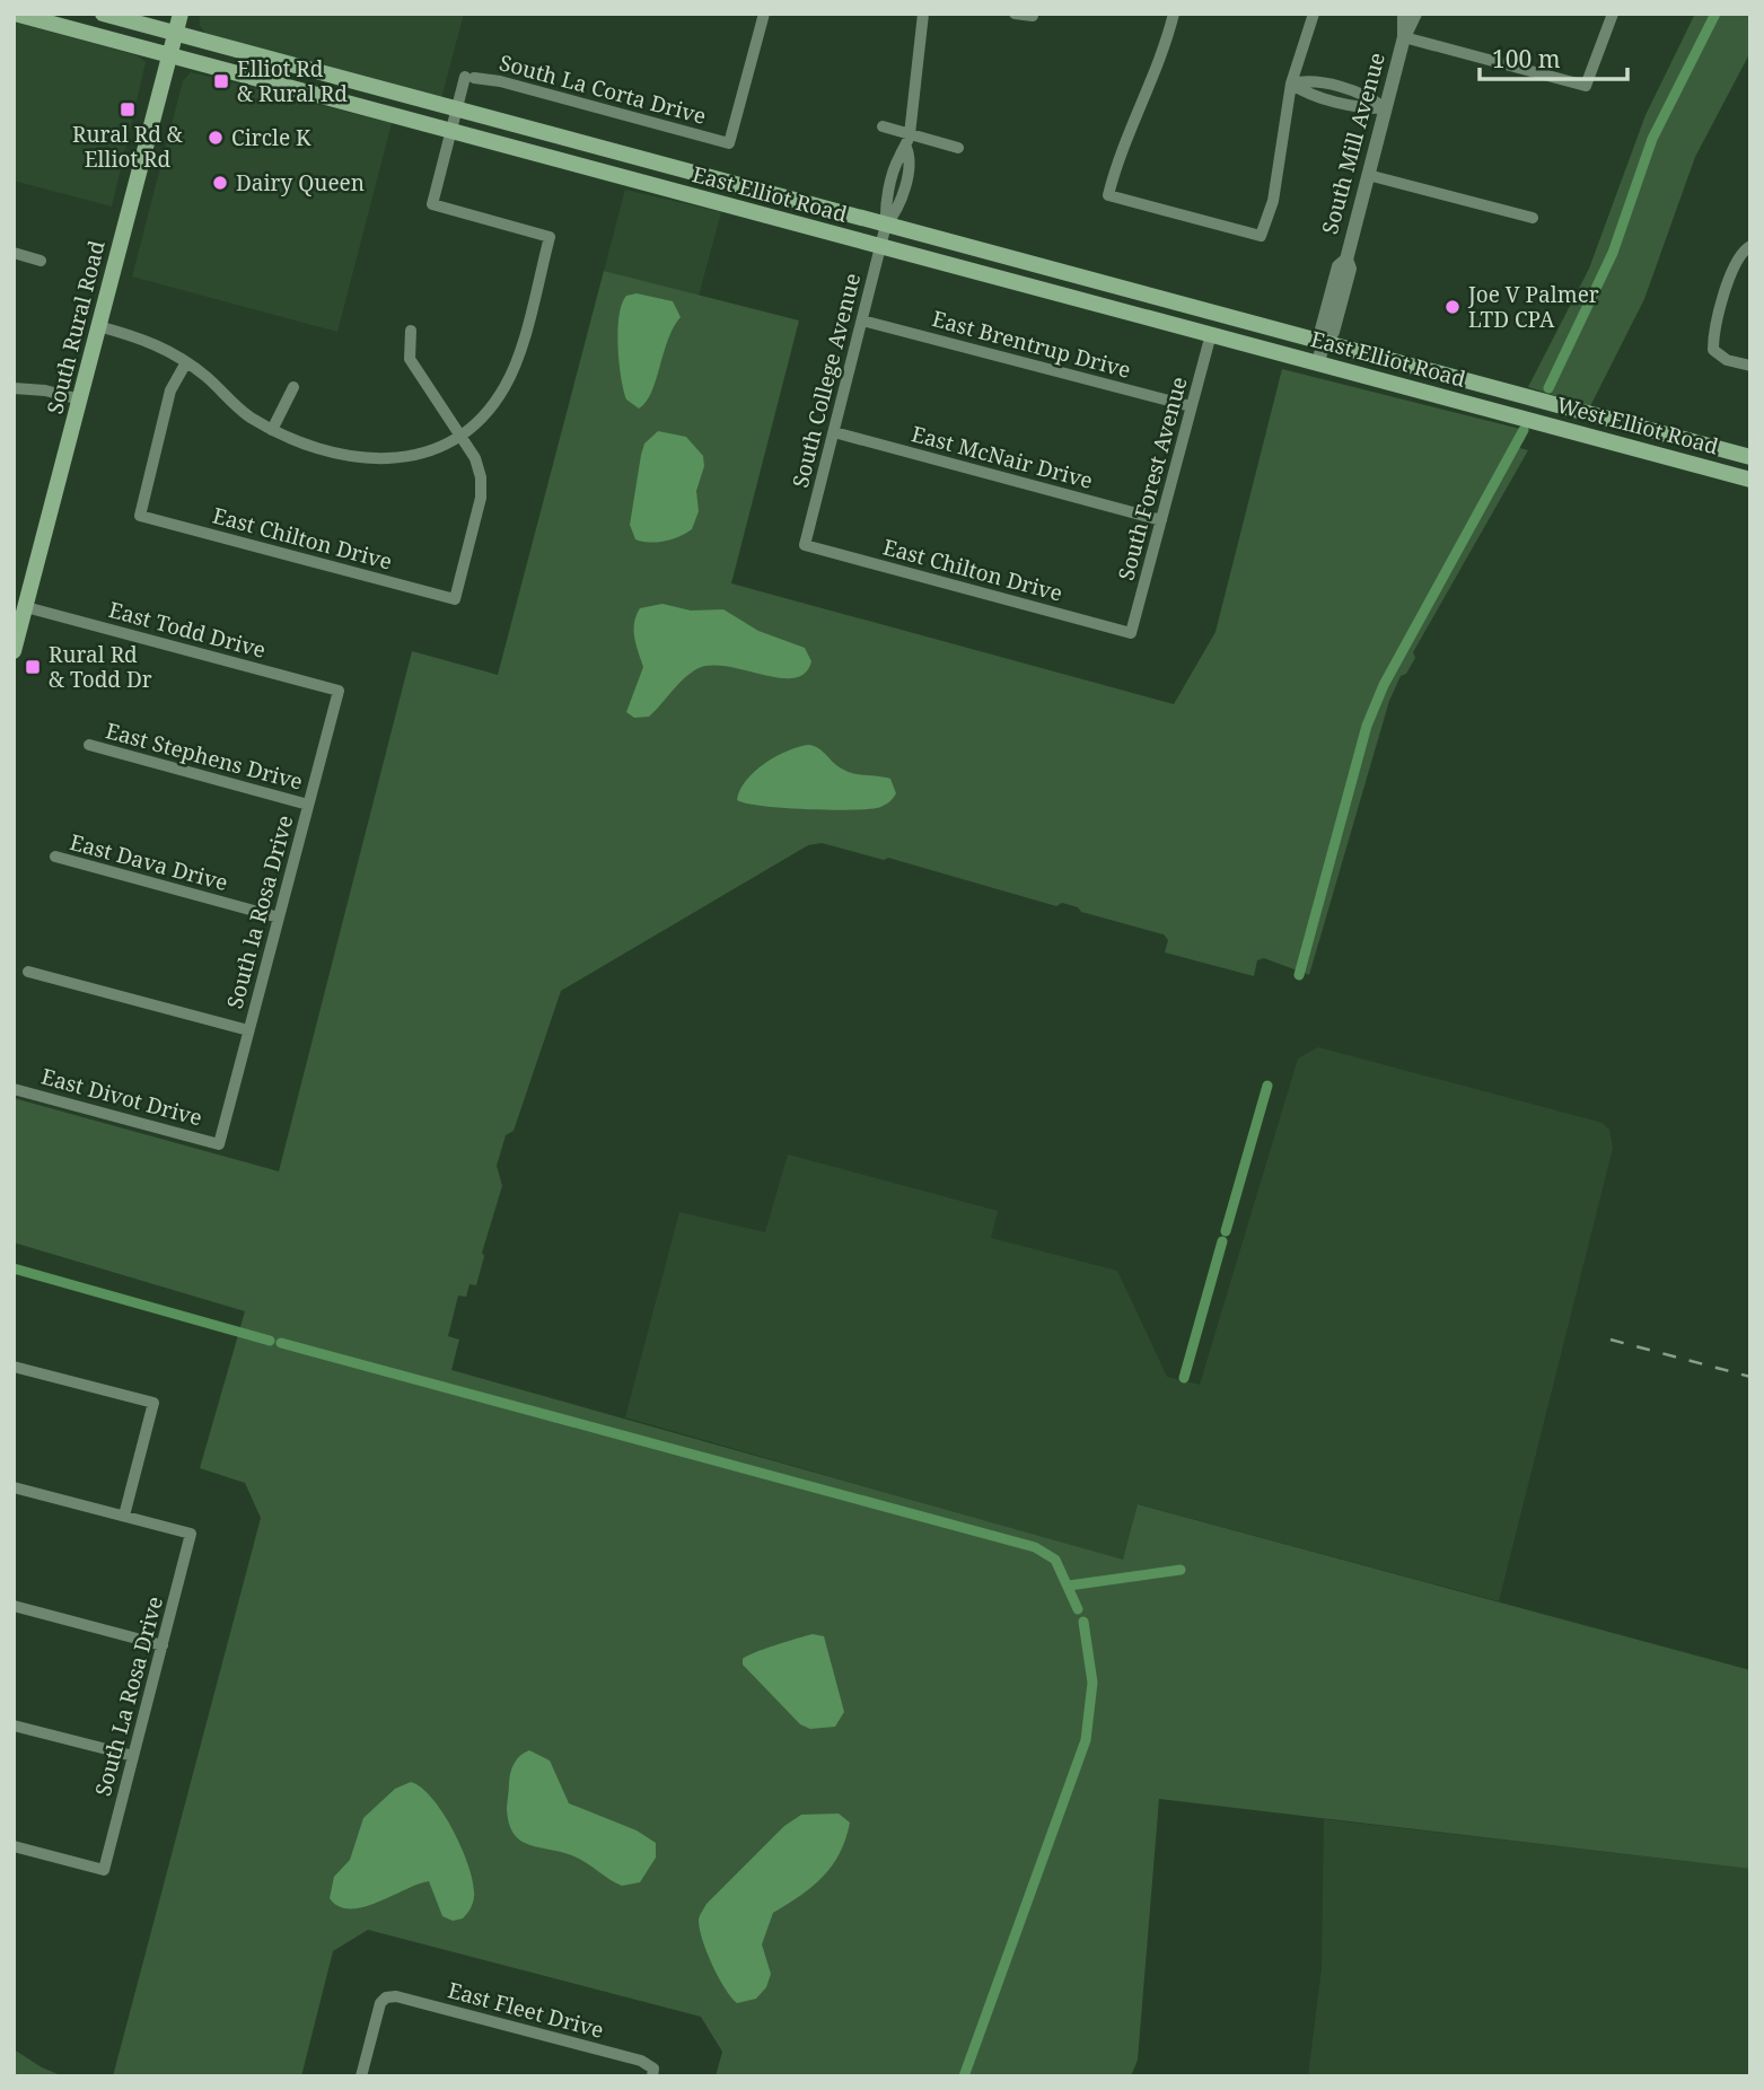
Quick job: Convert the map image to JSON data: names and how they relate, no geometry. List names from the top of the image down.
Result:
{
  "streets": {
    "main road": ["East Elliot Road", "South Rural Road", "West Elliot Road"],
    "street": [
      "South La Corta Drive",
      "South Mill Avenue",
      "East Brentrup Drive",
      "South College Avenue",
      "East McNair Drive",
      "South Forest Avenue",
      "East Chilton Drive",
      "East Todd Drive",
      "East Stephens Drive",
      "East Dava Drive",
      "South la Rosa Drive",
      "East Divot Drive",
      "South La Rosa Drive",
      "East Fleet Drive"
    ]
  },
  "crossings": [
    ["South La Corta Drive", "East Elliot Road"],
    ["South Mill Avenue", "East Elliot Road"],
    ["East Elliot Road", "South Rural Road"],
    ["East Elliot Road", "South College Avenue"],
    ["East Elliot Road", "West Elliot Road"],
    ["East Elliot Road", "South Forest Avenue"],
    ["South Rural Road", "East Todd Drive"],
    ["East Brentrup Drive", "South College Avenue"],
    ["East Brentrup Drive", "South Forest Avenue"],
    ["South College Avenue", "East McNair Drive"],
    ["South College Avenue", "East Chilton Drive"],
    ["East McNair Drive", "South Forest Avenue"],
    ["South Forest Avenue", "East Chilton Drive"],
    ["East Todd Drive", "South la Rosa Drive"],
    ["East Stephens Drive", "South la Rosa Drive"],
    ["East Dava Drive", "South la Rosa Drive"],
    ["South la Rosa Drive", "East Divot Drive"]
  ],
  "places": {
    "transit": ["Elliot Rd & Rural Rd", "Rural Rd & Elliot Rd", "Rural Rd & Todd Dr"],
    "other": ["Circle K", "Dairy Queen", "Joe V Palmer LTD CPA"]
  },
  "scale_bar": "100 m"
}
